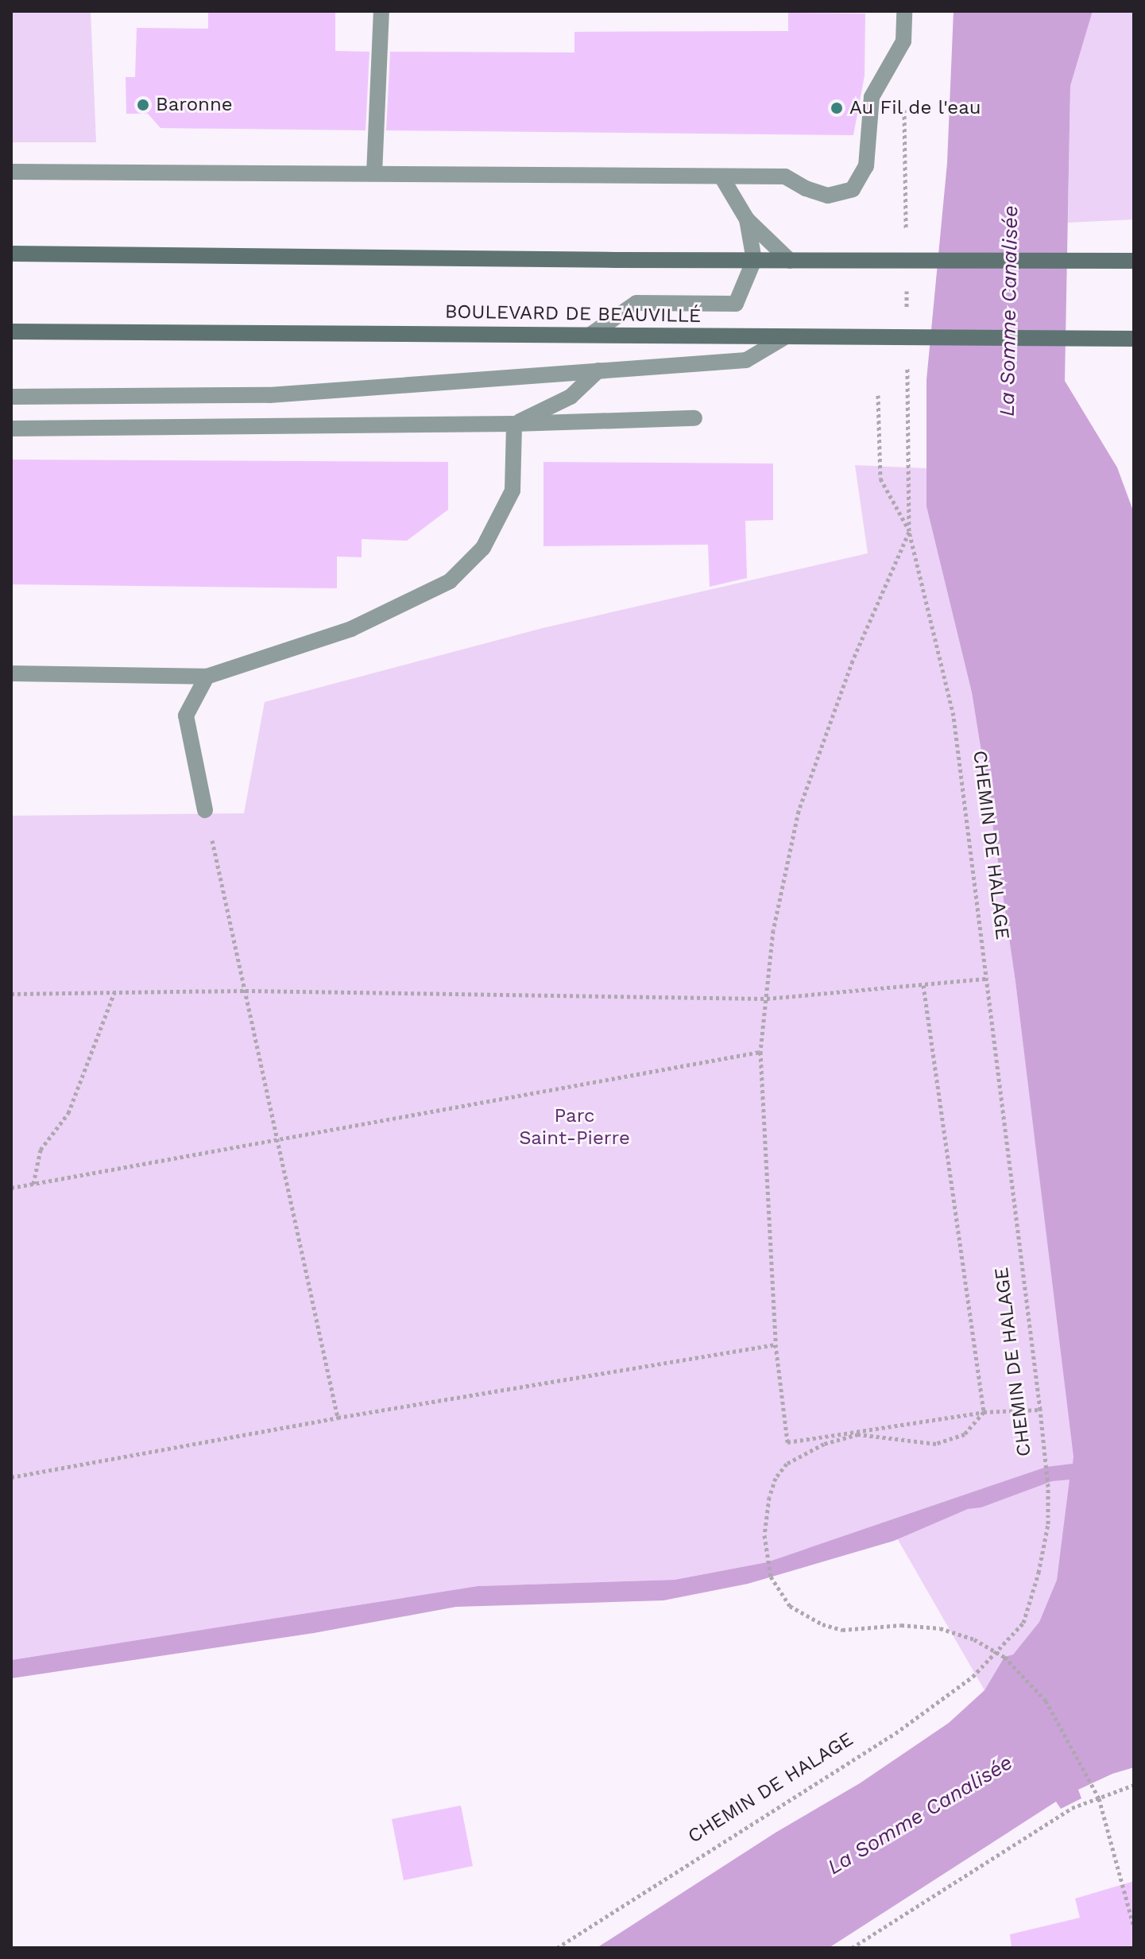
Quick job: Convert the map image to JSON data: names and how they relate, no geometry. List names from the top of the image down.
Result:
{
  "streets": {
    "main road": ["BOULEVARD DE BEAUVILLÉ"],
    "path": ["CHEMIN DE HALAGE"]
  },
  "water": ["La Somme Canalisée"],
  "parks": ["Parc Saint-Pierre"],
  "places": ["Baronne", "Au Fil de l'eau"]
}
